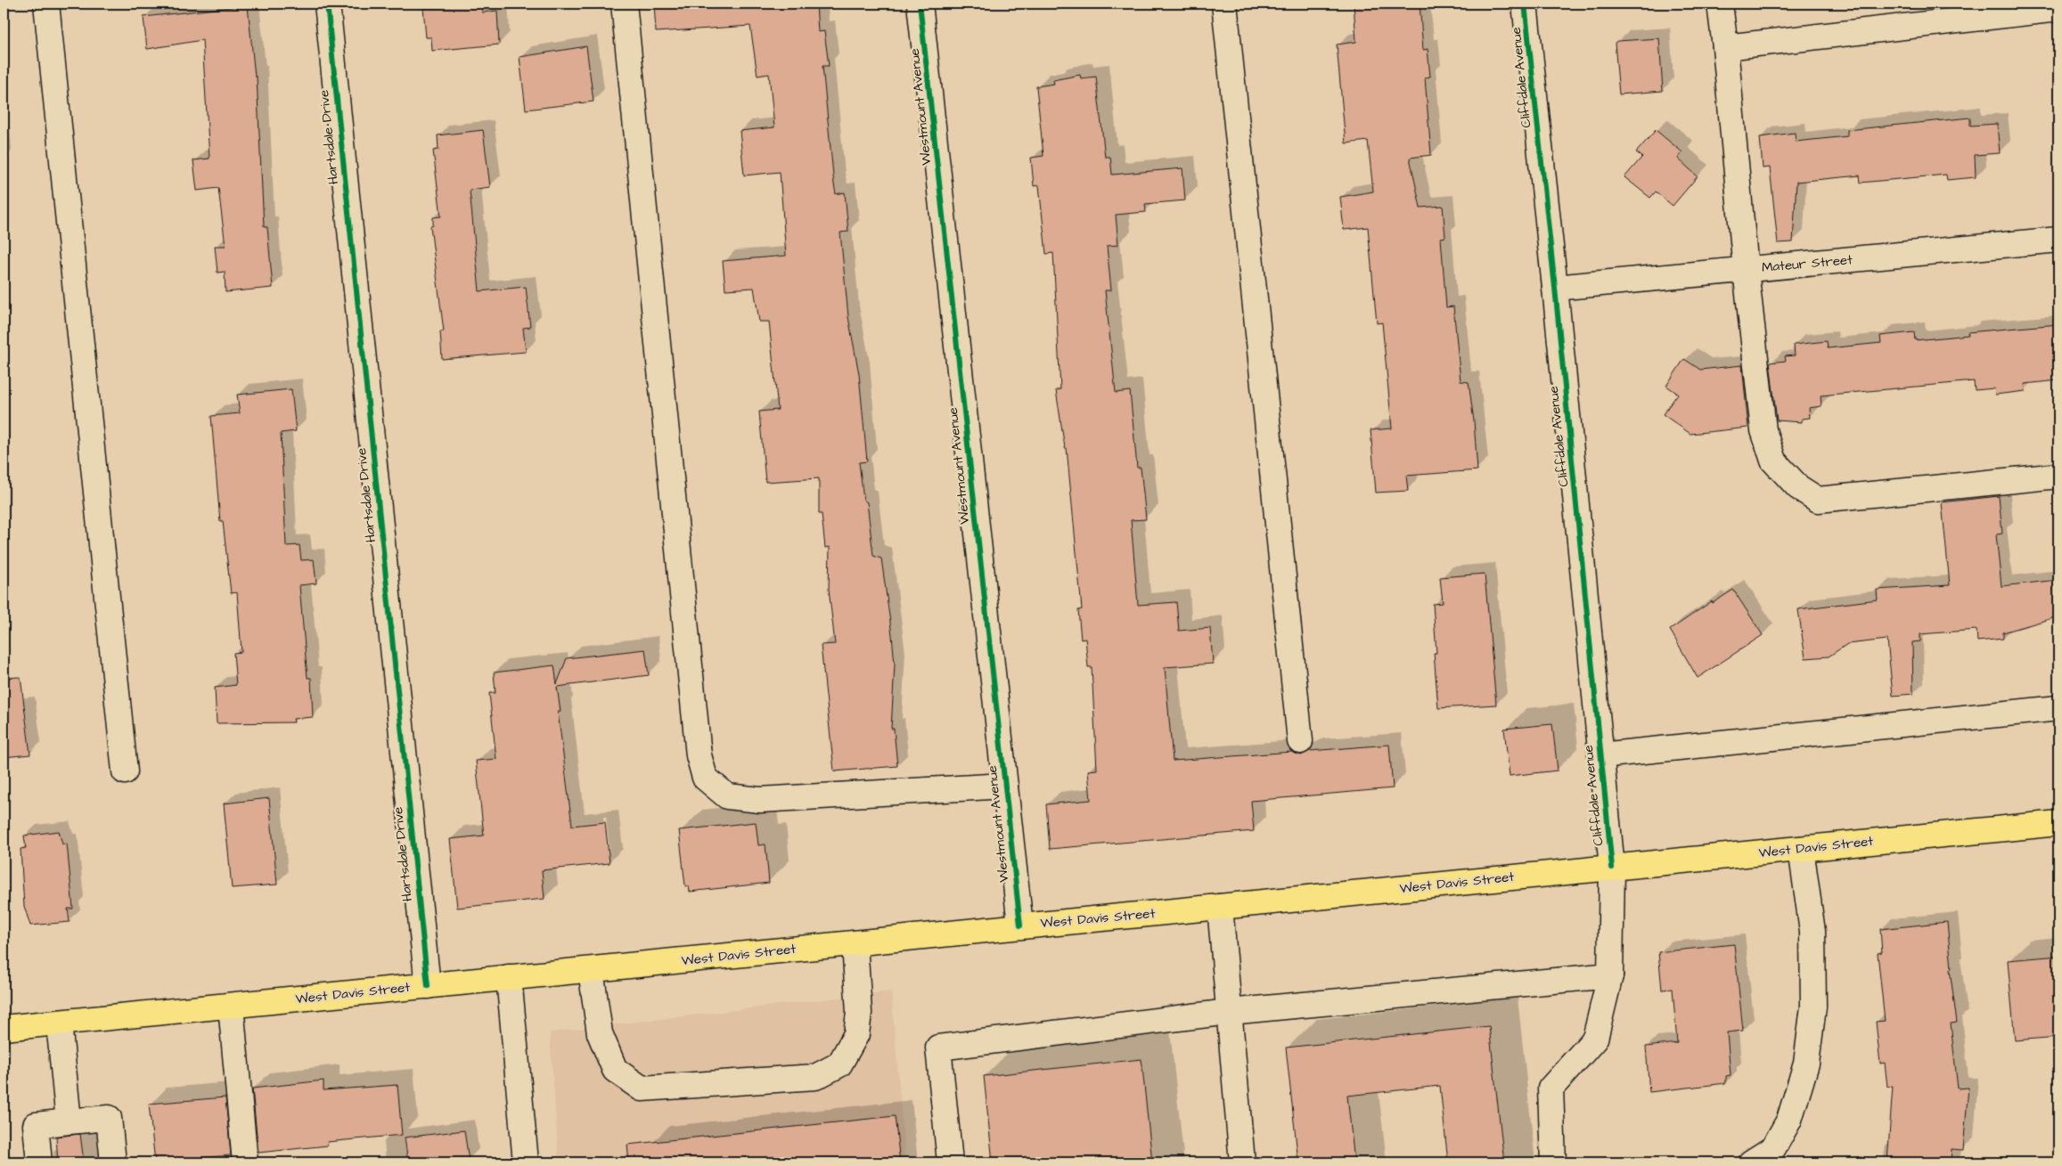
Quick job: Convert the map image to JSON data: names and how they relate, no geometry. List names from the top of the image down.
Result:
{
  "streets": {
    "main road": ["West Davis Street"],
    "street": [
      "Cliffdale Avenue",
      "Westmount Avenue",
      "Hartsdale Drive",
      "Mateur Street"
    ]
  },
  "crossings": [
    ["Cliffdale Avenue", "Mateur Street"],
    ["Cliffdale Avenue", "West Davis Street"],
    ["Westmount Avenue", "West Davis Street"],
    ["Hartsdale Drive", "West Davis Street"]
  ]
}
